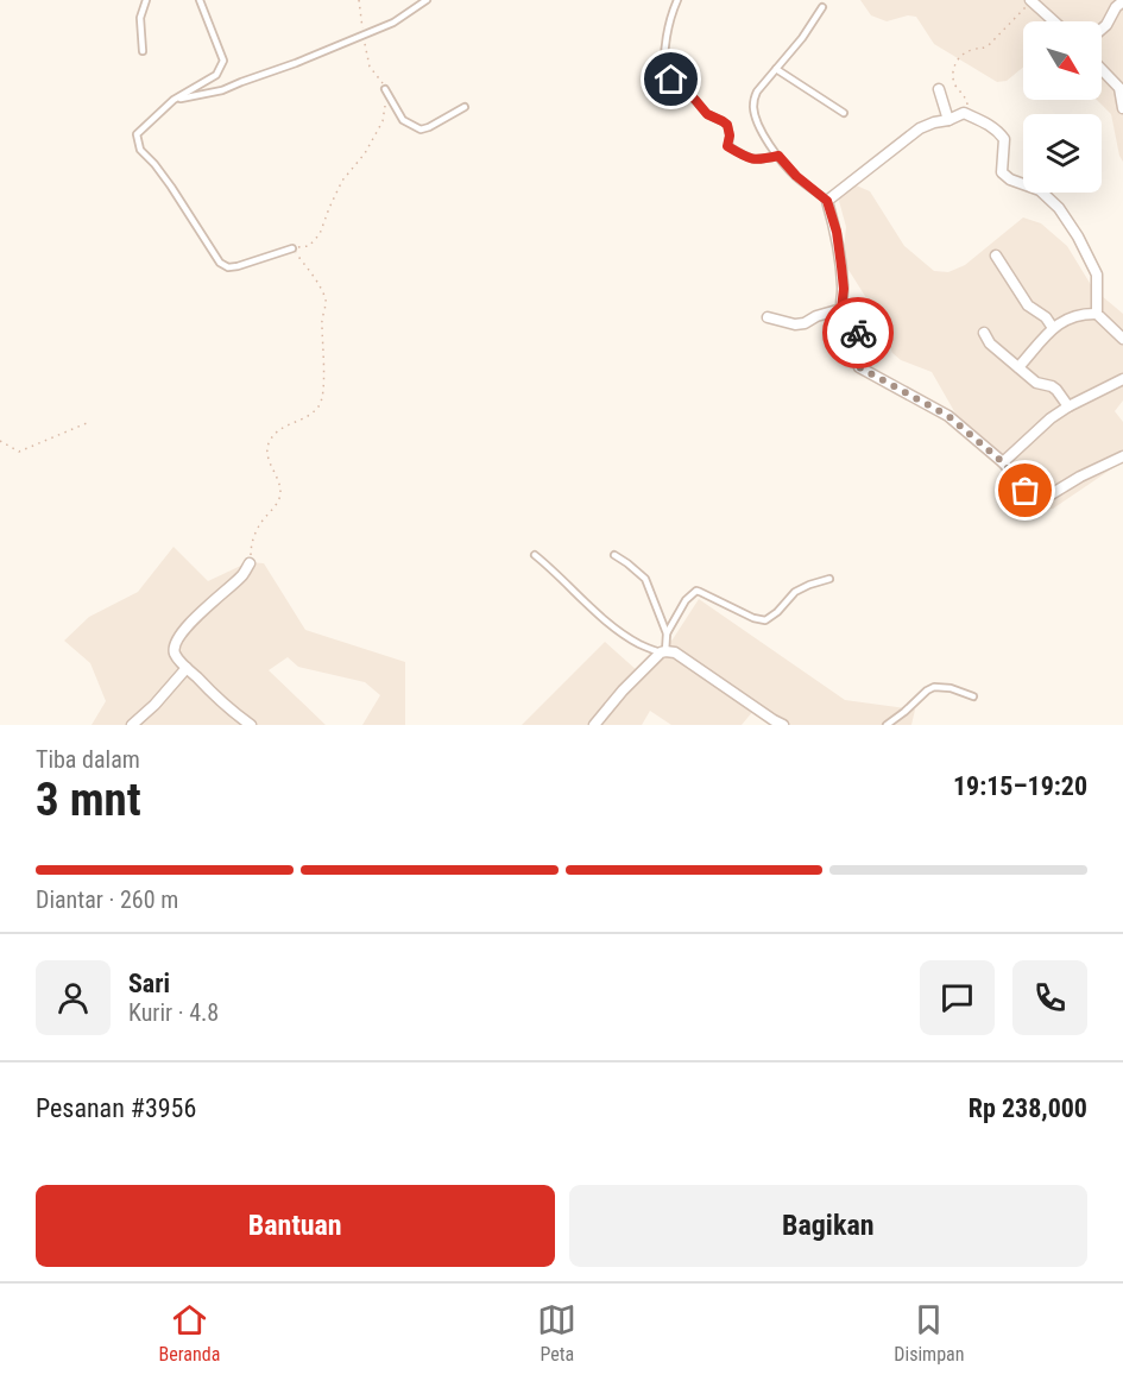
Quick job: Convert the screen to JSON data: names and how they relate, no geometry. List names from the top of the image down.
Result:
{
  "north": "bottom right",
  "page": {
    "heading": ["3 mnt", "Tiba dalam", "19:15–19:20"],
    "panel": [
      "Sari",
      "Kurir · 4.8",
      "Pesanan #3956",
      "Rp 238,000"
    ],
    "bar": "Diantar · 260 m",
    "buttons": ["Bantuan", "Bagikan"],
    "tabs": ["Beranda", "Peta", "Disimpan"]
  }
}
